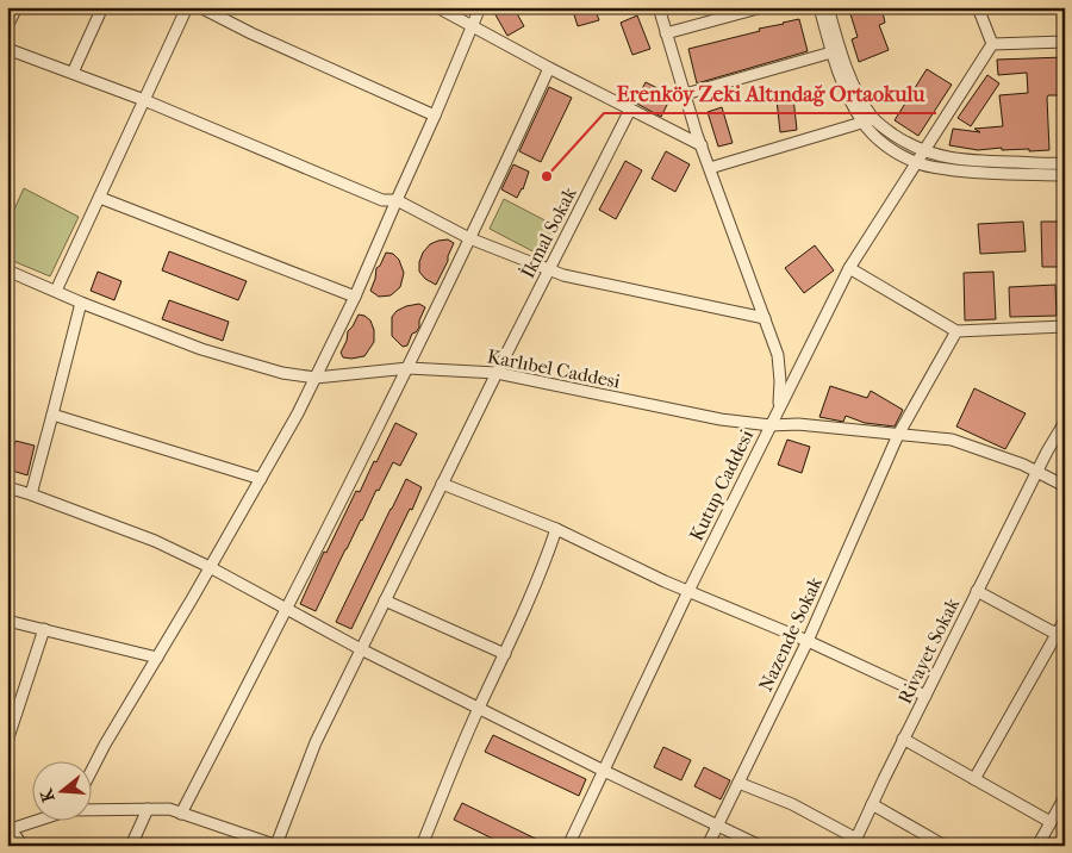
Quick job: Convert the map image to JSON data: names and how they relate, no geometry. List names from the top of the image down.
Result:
{
  "streets": {
    "street": [
      "İkmal Sokak",
      "Karlıbel Caddesi",
      "Kutup Caddesi",
      "Nazende Sokak",
      "Rivayet Sokak"
    ]
  },
  "crossings": [
    ["İkmal Sokak", "Karlıbel Caddesi"],
    ["Karlıbel Caddesi", "Kutup Caddesi"],
    ["Karlıbel Caddesi", "Nazende Sokak"],
    ["Karlıbel Caddesi", "Rivayet Sokak"]
  ],
  "places": ["Erenköy Zeki Altındağ Ortaokulu"],
  "north": "left"
}
